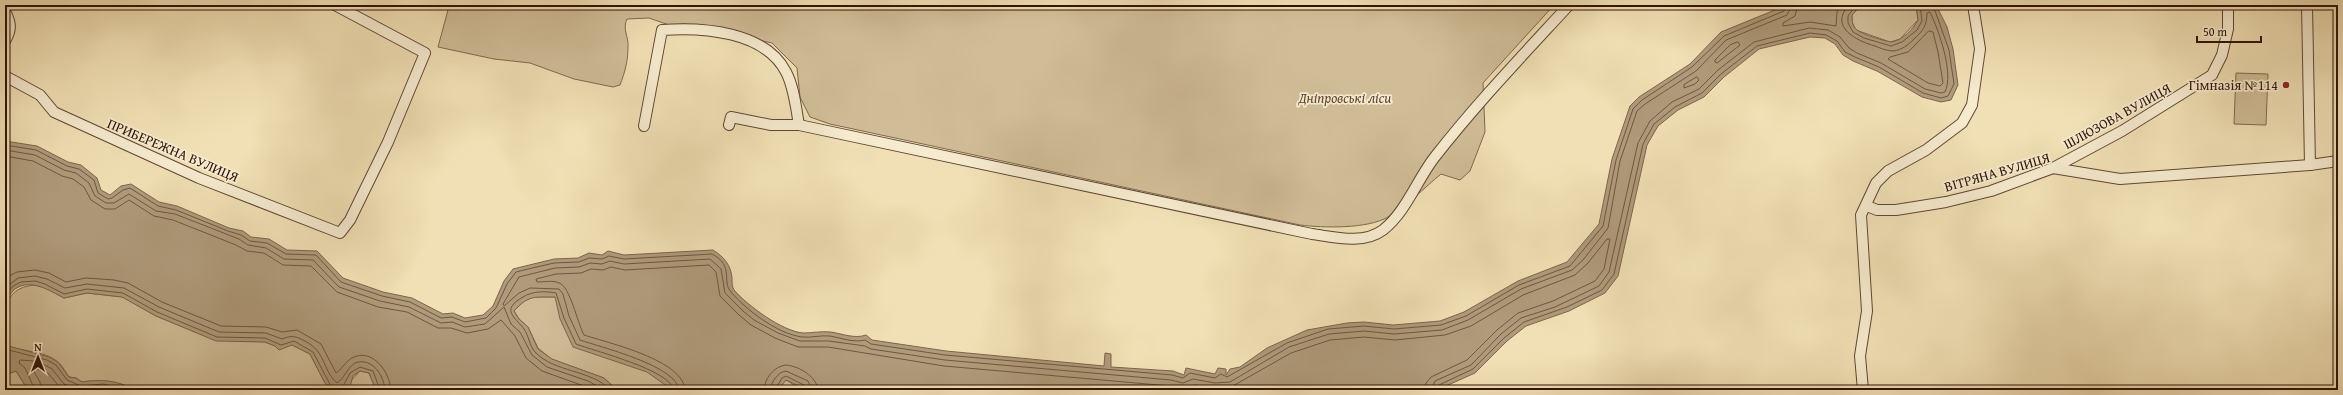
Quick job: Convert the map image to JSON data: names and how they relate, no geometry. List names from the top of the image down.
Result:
{
  "streets": {
    "street": ["ШЛЮЗОВА ВУЛИЦЯ", "ПРИБЕРЕЖНА ВУЛИЦЯ", "ВІТРЯНА ВУЛИЦЯ"]
  },
  "crossings": [
    ["ШЛЮЗОВА ВУЛИЦЯ", "ВІТРЯНА ВУЛИЦЯ"]
  ],
  "parks": ["Дніпровські ліси"],
  "places": ["Гімназія №114"],
  "scale_bar": "50 m",
  "north": "top"
}
